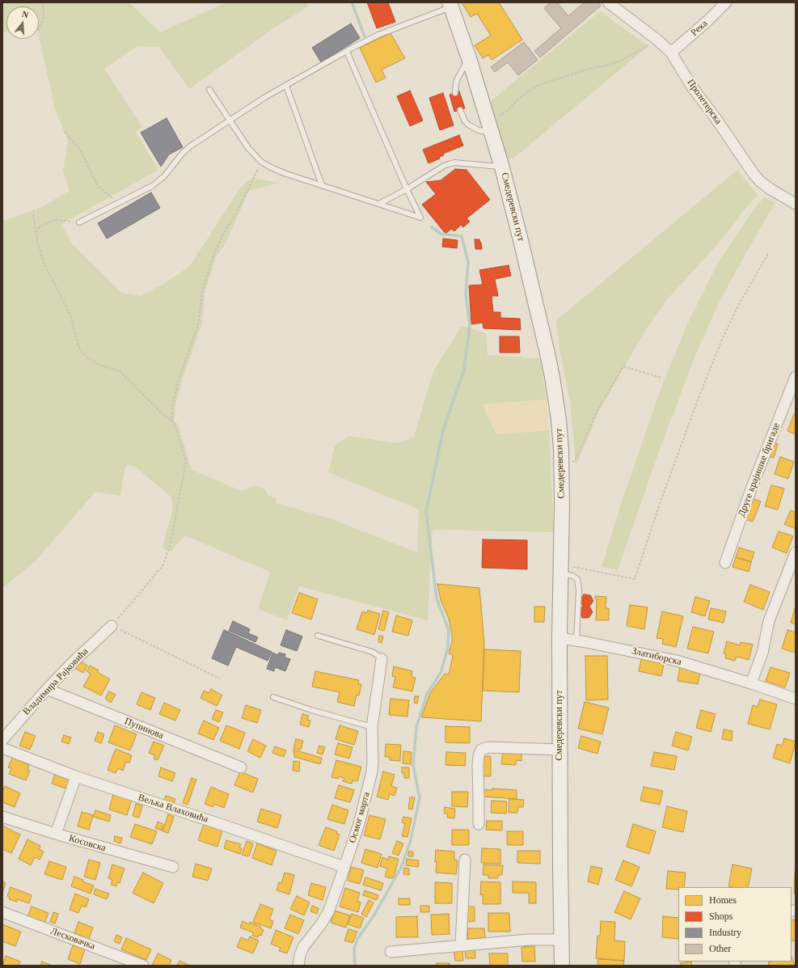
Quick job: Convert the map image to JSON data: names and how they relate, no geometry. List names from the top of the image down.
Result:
{
  "streets": {
    "main road": ["Смедеревски пут"],
    "street": [
      "Река",
      "Пролетерска",
      "Друге крајишке бригаде",
      "Златиборска",
      "Владимира Рајковића",
      "Пупинова",
      "Вељка Влаховића",
      "Осмог марта",
      "Косовска",
      "Лесковачка"
    ]
  },
  "crossings": [
    ["Река", "Пролетерска"],
    ["Смедеревски пут", "Златиборска"],
    ["Владимира Рајковића", "Пупинова"],
    ["Вељка Влаховића", "Осмог марта"]
  ],
  "legend": [
    "Homes",
    "Shops",
    "Industry",
    "Other"
  ],
  "north": "top"
}
